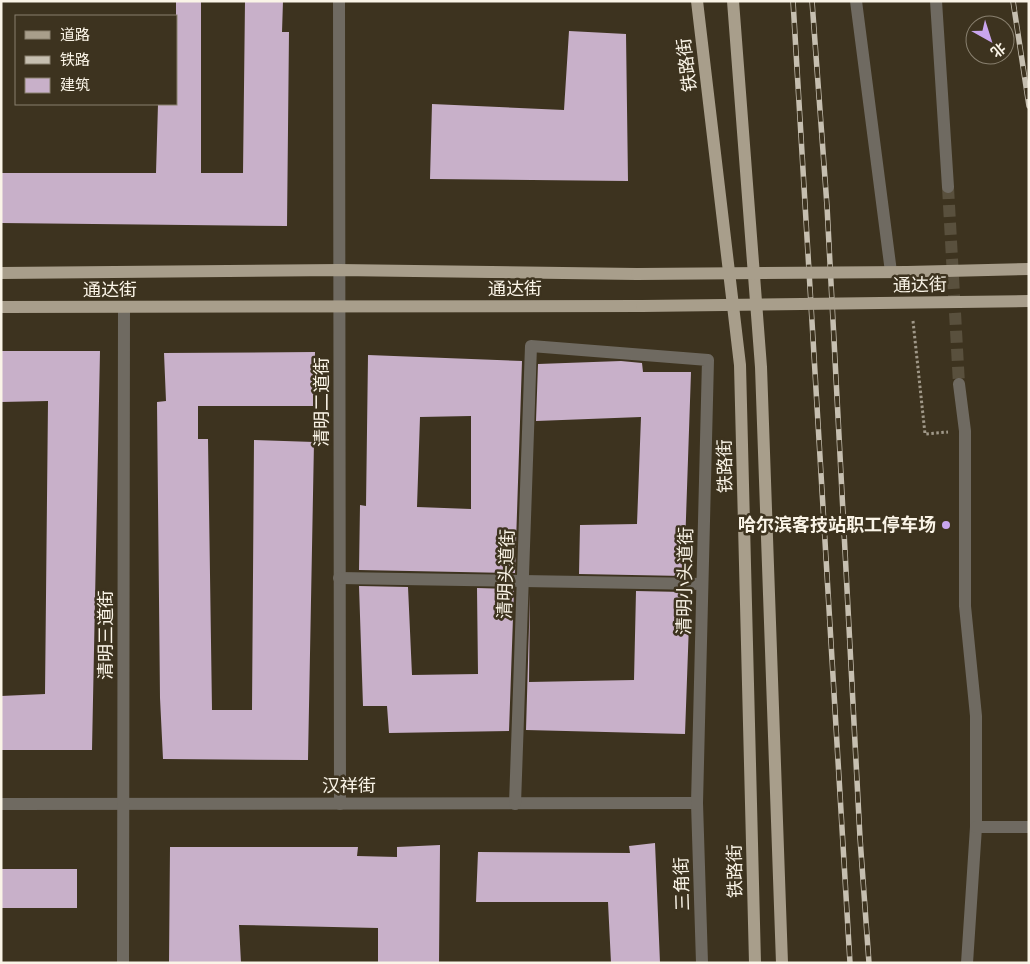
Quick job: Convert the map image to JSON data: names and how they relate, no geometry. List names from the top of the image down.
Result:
{
  "streets": {
    "main road": ["铁路街", "通达街"],
    "street": [
      "清明二道街",
      "清明头道街",
      "清明小头道街",
      "清明三道街",
      "汉祥街",
      "三角街"
    ]
  },
  "crossings": [
    ["通达街", "清明二道街"],
    ["通达街", "清明三道街"],
    ["清明二道街", "汉祥街"],
    ["清明头道街", "清明小头道街"],
    ["清明头道街", "汉祥街"],
    ["清明小头道街", "汉祥街"],
    ["清明小头道街", "三角街"],
    ["清明三道街", "汉祥街"],
    ["汉祥街", "三角街"]
  ],
  "places": ["哈尔滨客技站职工停车场"],
  "legend": ["道路", "铁路", "建筑"],
  "north": "bottom right"
}
